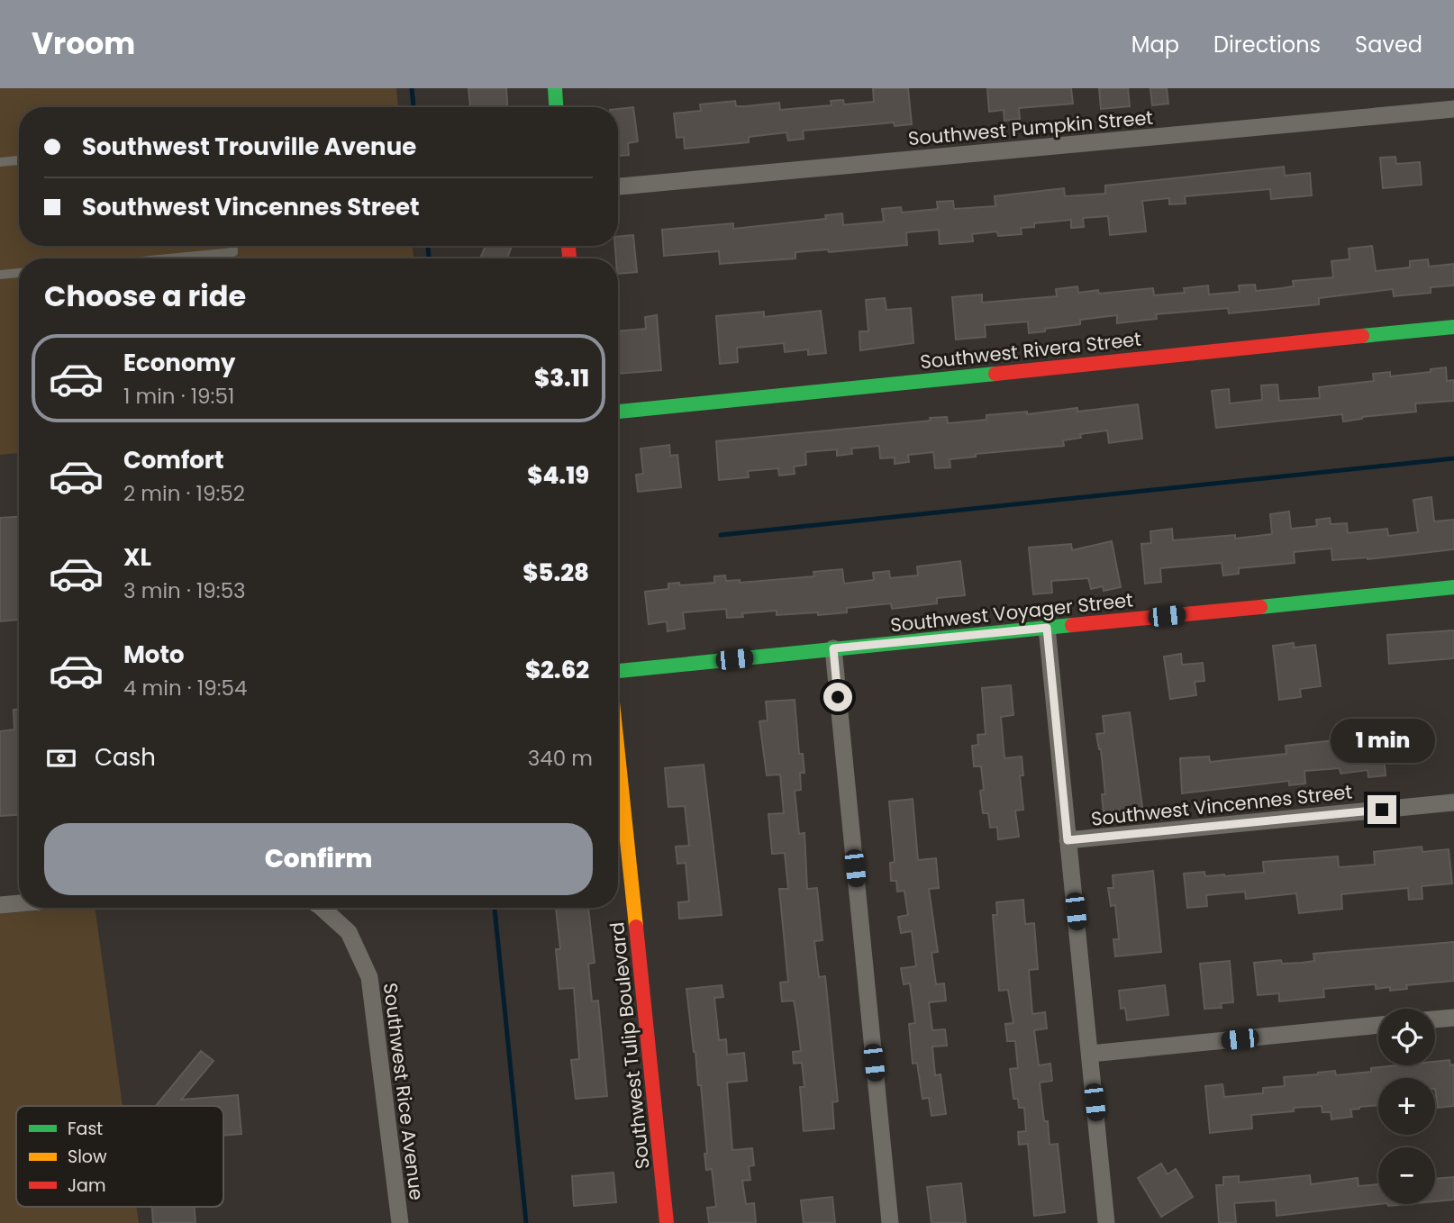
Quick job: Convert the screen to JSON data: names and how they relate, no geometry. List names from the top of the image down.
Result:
{
  "streets": {
    "street": [
      "Southwest Pumpkin Street",
      "Southwest Rivera Street",
      "Southwest Voyager Street",
      "Southwest Vincennes Street",
      "Southwest Tulip Boulevard",
      "Southwest Rice Avenue"
    ]
  },
  "legend": ["Fast", "Slow", "Jam"],
  "page": {
    "header": "Vroom",
    "nav": ["Map", "Directions", "Saved"],
    "banner": ["Southwest Trouville Avenue", "Southwest Vincennes Street"],
    "heading": "Choose a ride",
    "list": [
      {
        "name": "Economy",
        "note": "1 min · 19:51",
        "value": "$3.11"
      },
      {
        "name": "Comfort",
        "note": "2 min · 19:52",
        "value": "$4.19"
      },
      {
        "name": "XL",
        "note": "3 min · 19:53",
        "value": "$5.28"
      },
      {
        "name": "Moto",
        "note": "4 min · 19:54",
        "value": "$2.62"
      }
    ],
    "bubble": "1 min",
    "pay": ["Cash", "340 m"],
    "buttons": "Confirm",
    "map_buttons": ["+", "−"]
  }
}
